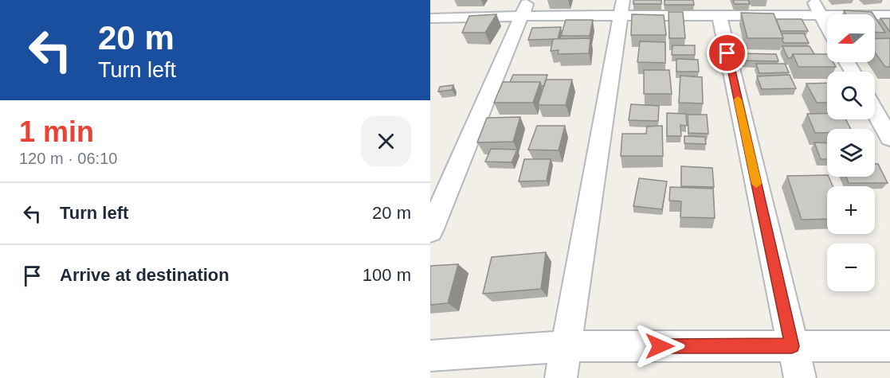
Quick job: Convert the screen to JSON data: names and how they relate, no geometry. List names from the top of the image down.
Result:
{
  "north": "left",
  "page": {
    "turn": ["20 m", "Turn left"],
    "map_buttons": ["+", "−"],
    "heading": ["1 min", "120 m · 06:10"],
    "list": [
      {
        "name": "Turn left",
        "value": "20 m"
      },
      {
        "name": "Arrive at destination",
        "value": "100 m"
      }
    ]
  }
}
